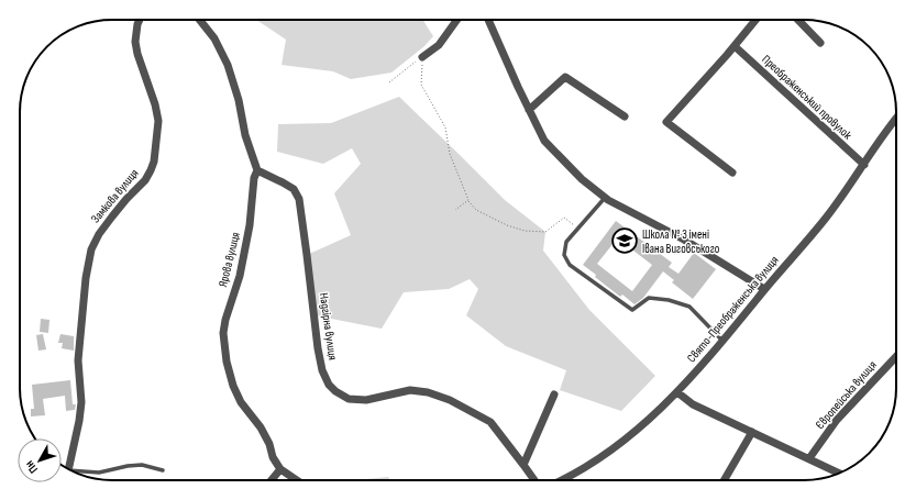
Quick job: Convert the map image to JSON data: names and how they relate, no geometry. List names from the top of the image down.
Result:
{
  "streets": {
    "street": [
      "Преображенський провулок",
      "Замкова вулиця",
      "Ярова вулиця",
      "Свято-Преображенська вулиця",
      "Надгірна вулиця",
      "Європейська вулиця"
    ]
  },
  "crossings": [
    ["Преображенський провулок", "Свято-Преображенська вулиця"],
    ["Ярова вулиця", "Надгірна вулиця"]
  ],
  "places": {
    "school or university": ["Школа № 3 імені Івана Виговського"]
  },
  "north": "bottom left"
}
